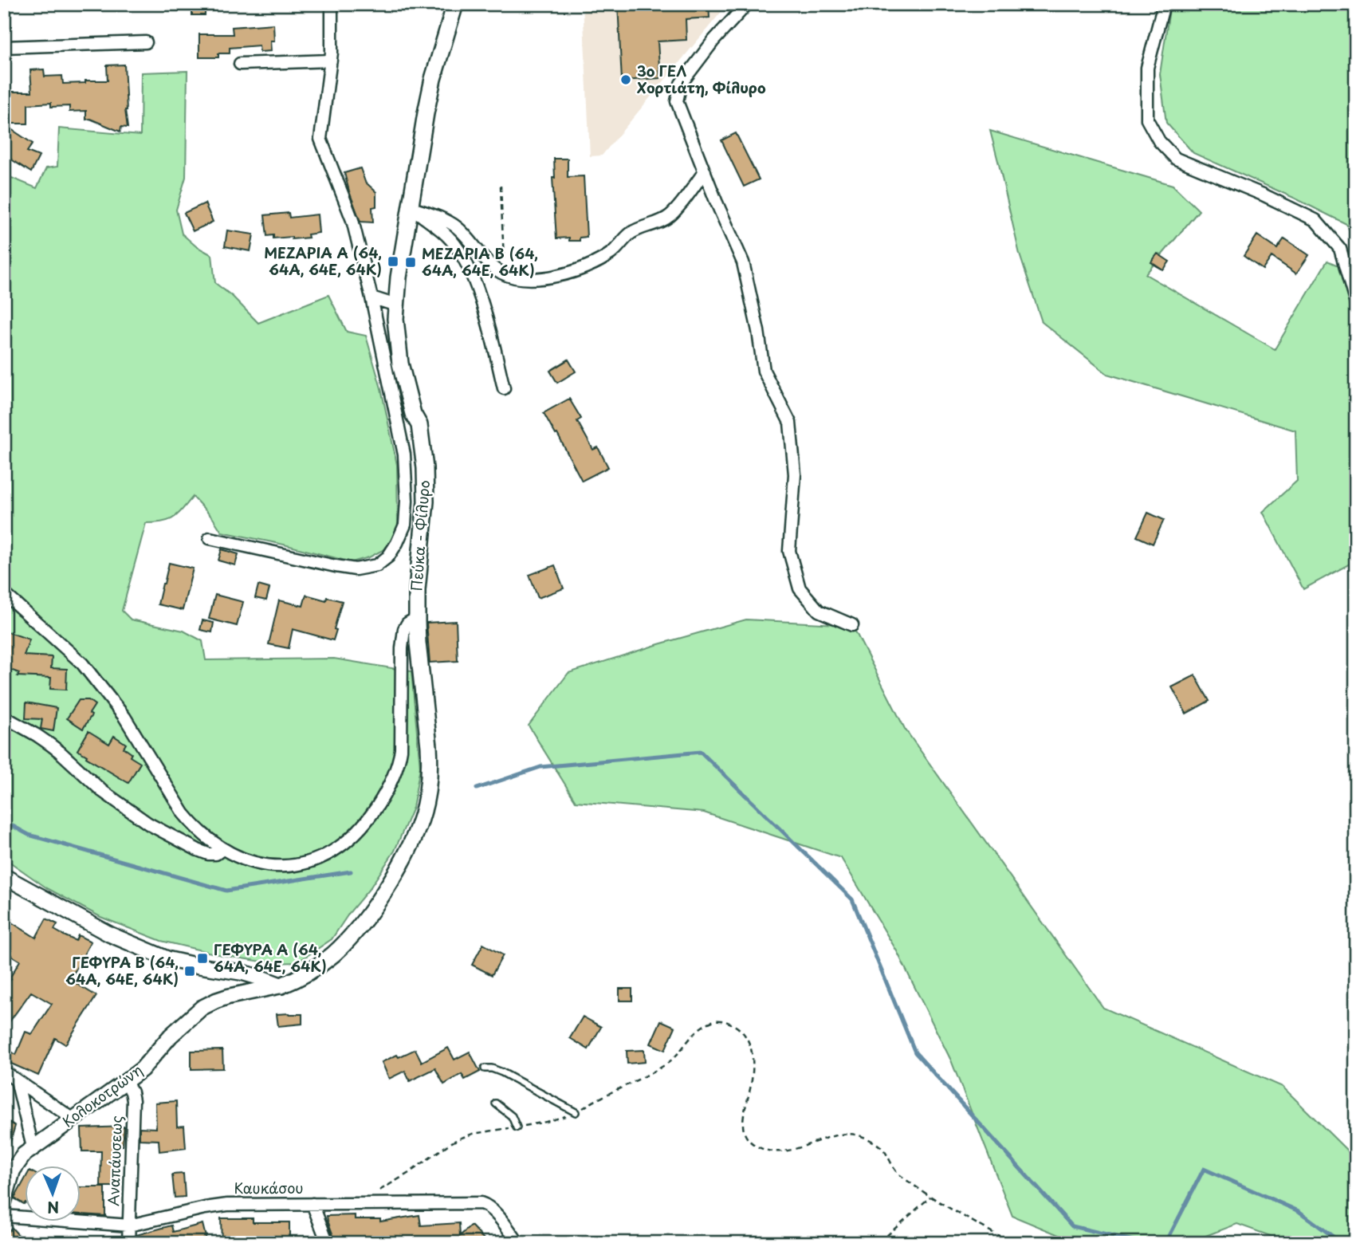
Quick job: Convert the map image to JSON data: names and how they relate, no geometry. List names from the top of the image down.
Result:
{
  "streets": {
    "main road": ["Πεύκα - Φίλυρο"],
    "street": ["Κολοκοτρώνη", "Αναπάυσεως", "Καυκάσου"]
  },
  "crossings": [
    ["Πεύκα - Φίλυρο", "Κολοκοτρώνη"],
    ["Κολοκοτρώνη", "Αναπάυσεως"],
    ["Αναπάυσεως", "Καυκάσου"]
  ],
  "places": {
    "other": ["3ο ΓΕΛ Χορτιάτη, Φίλυρο"],
    "transit": [
      "ΜΕΖΑΡΙΑ A (64, 64Α, 64Ε, 64Κ)",
      "ΜΕΖΑΡΙΑ B (64, 64Α, 64Ε, 64Κ)",
      "ΓΕΦΥΡΑ A (64, 64Α, 64Ε, 64Κ)",
      "ΓΕΦΥΡΑ B (64, 64Α, 64Ε, 64Κ)"
    ]
  },
  "north": "bottom"
}
